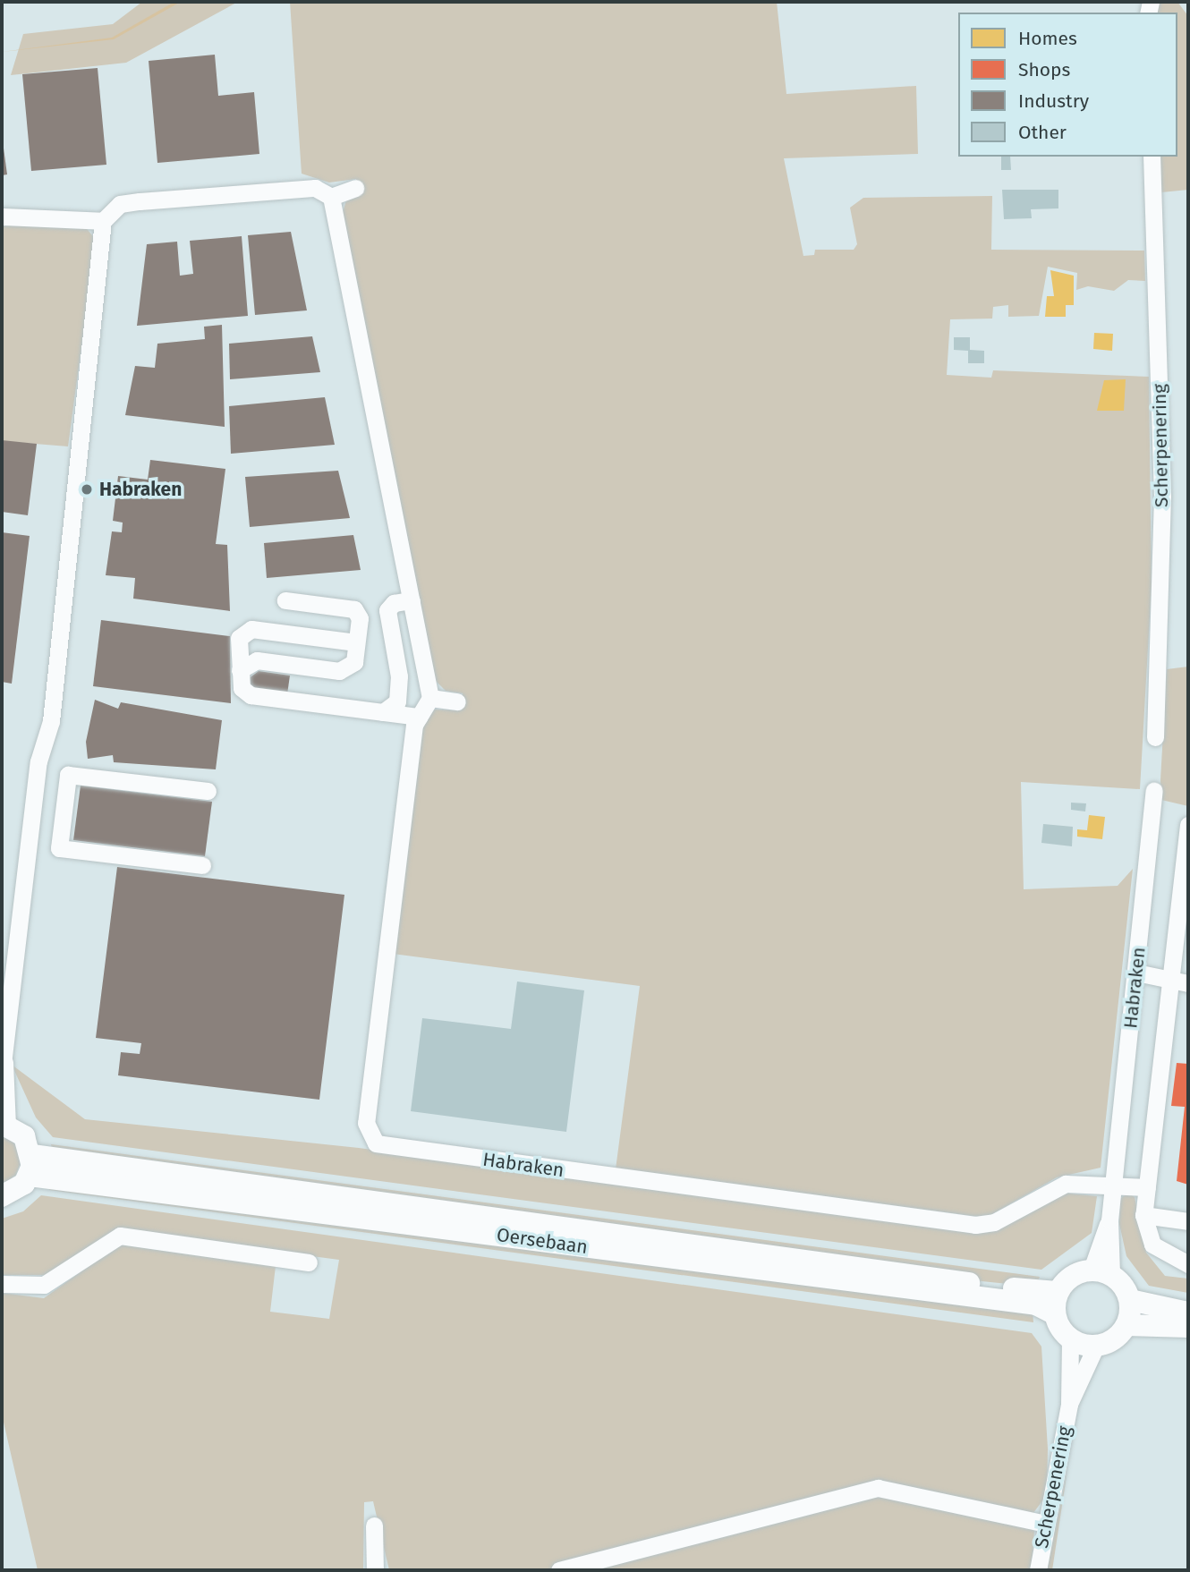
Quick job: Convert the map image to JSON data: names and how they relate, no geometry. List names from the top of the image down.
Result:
{
  "streets": {
    "main road": ["Oersebaan"],
    "street": ["Scherpenering", "Habraken"]
  },
  "crossings": [
    ["Scherpenering", "Habraken"],
    ["Scherpenering", "Oersebaan"],
    ["Habraken", "Oersebaan"]
  ],
  "places": ["Habraken"],
  "legend": [
    "Homes",
    "Shops",
    "Industry",
    "Other"
  ]
}
